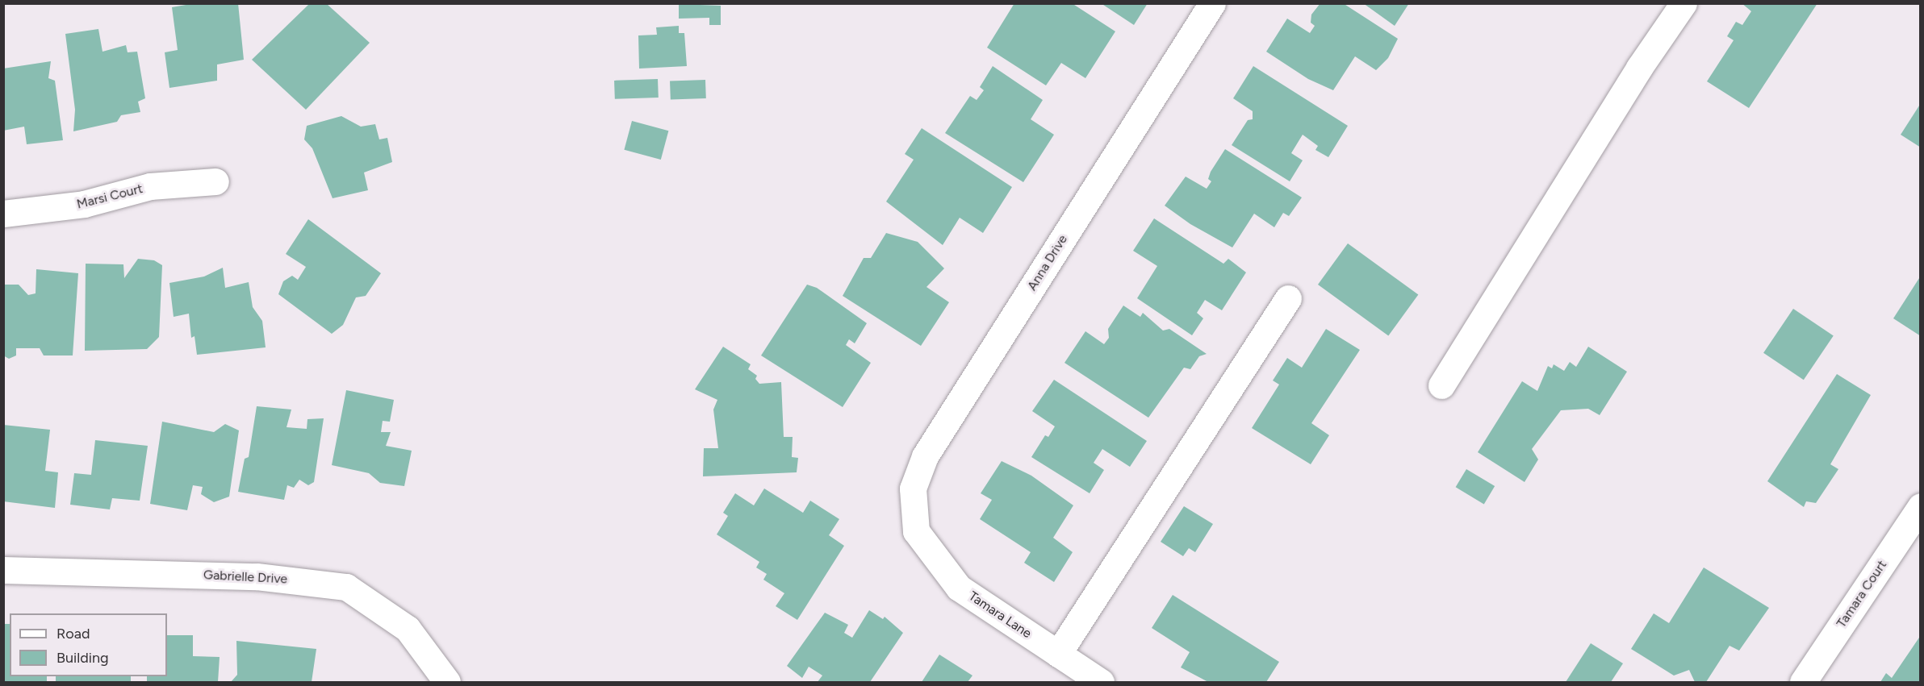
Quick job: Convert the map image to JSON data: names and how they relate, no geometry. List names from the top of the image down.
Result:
{
  "streets": {
    "street": [
      "Marsi Court",
      "Anna Drive",
      "Gabrielle Drive",
      "Tamara Court",
      "Tamara Lane"
    ]
  },
  "crossings": [
    ["Anna Drive", "Tamara Lane"]
  ],
  "legend": ["Road", "Building"]
}
